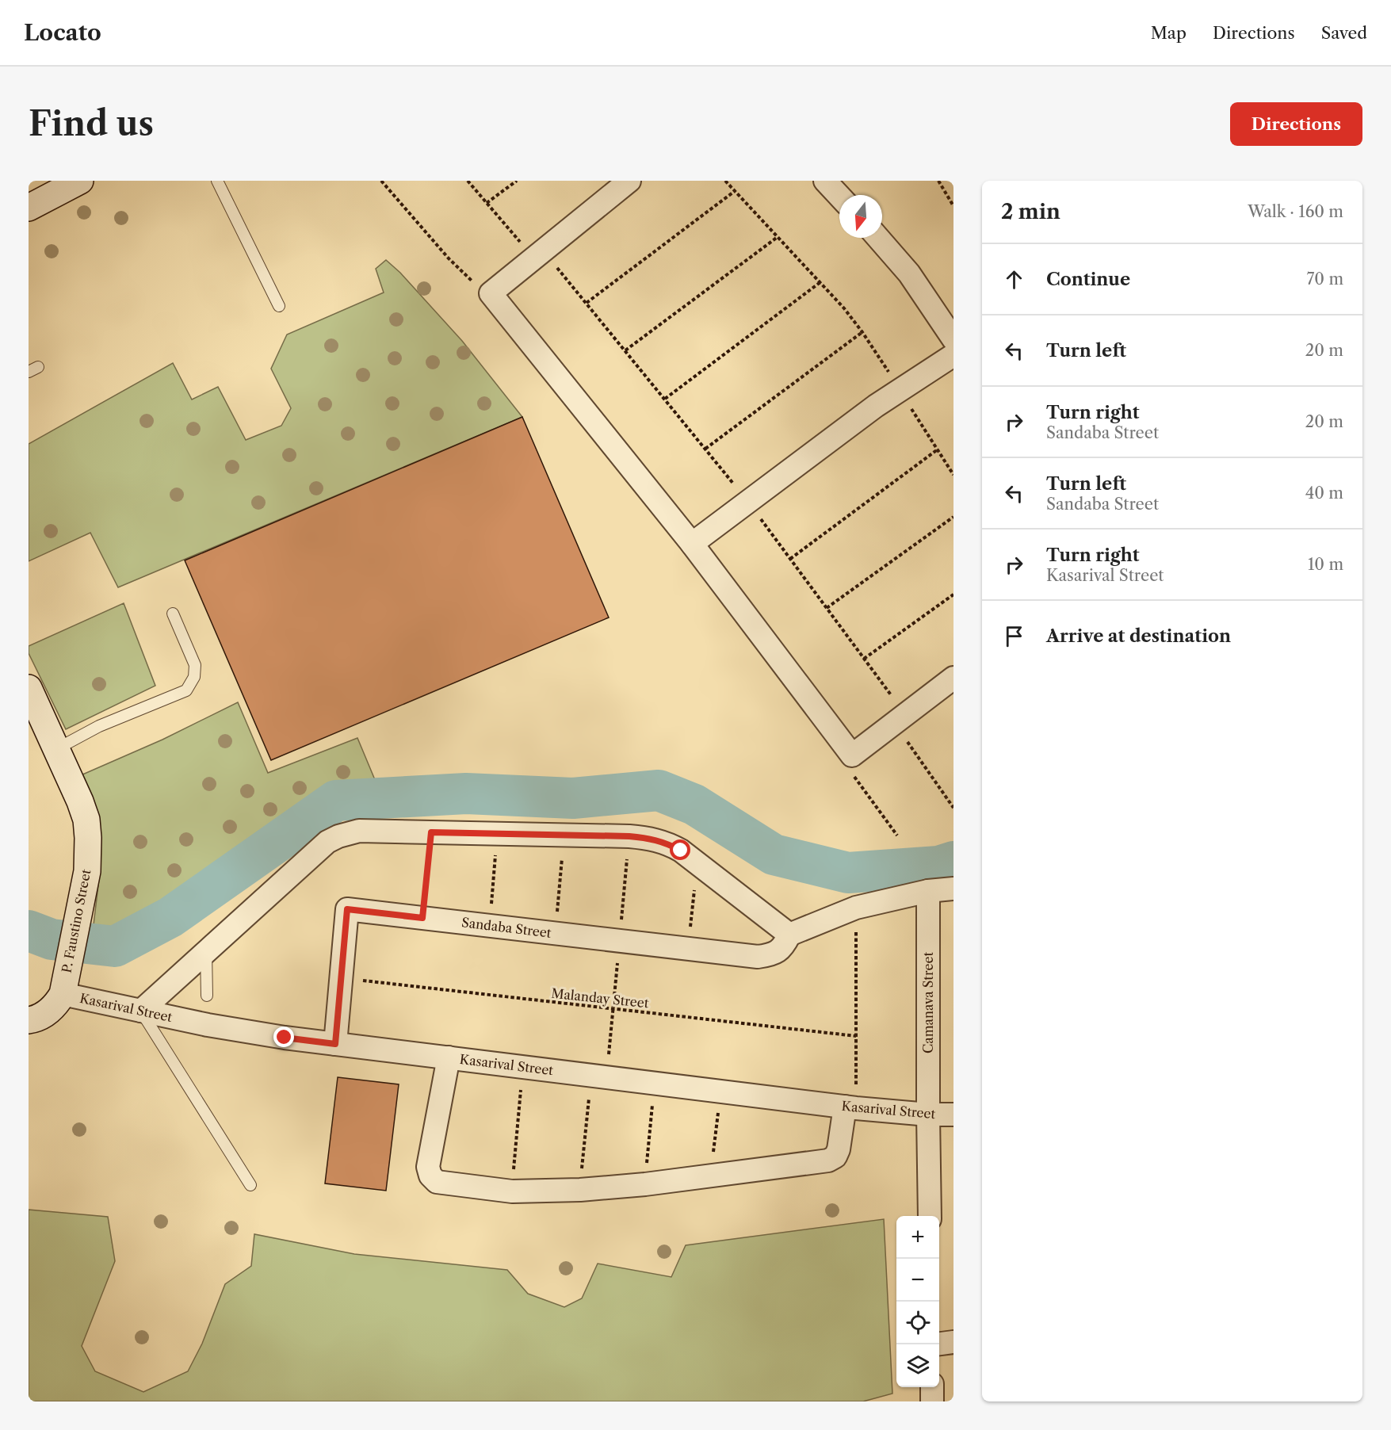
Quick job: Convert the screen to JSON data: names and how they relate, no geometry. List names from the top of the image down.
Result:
{
  "streets": {
    "main road": ["P. Faustino Street"],
    "street": ["Sandaba Street", "Camanava Street", "Kasarival Street"],
    "path": ["Malanday Street"]
  },
  "crossings": [
    ["P. Faustino Street", "Kasarival Street"],
    ["Sandaba Street", "Malanday Street"],
    ["Sandaba Street", "Kasarival Street"],
    ["Camanava Street", "Kasarival Street"]
  ],
  "north": "bottom",
  "page": {
    "header": "Locato",
    "nav": ["Map", "Directions", "Saved"],
    "buttons": "Directions",
    "title": "Find us",
    "heading": ["2 min", "Walk · 160 m"],
    "list": [
      ["Continue", "70 m"],
      ["Turn left", "20 m"],
      ["Turn right", "Sandaba Street", "20 m"],
      ["Turn left", "Sandaba Street", "40 m"],
      ["Turn right", "Kasarival Street", "10 m"],
      "Arrive at destination"
    ],
    "map_buttons": ["+", "−"]
  }
}
